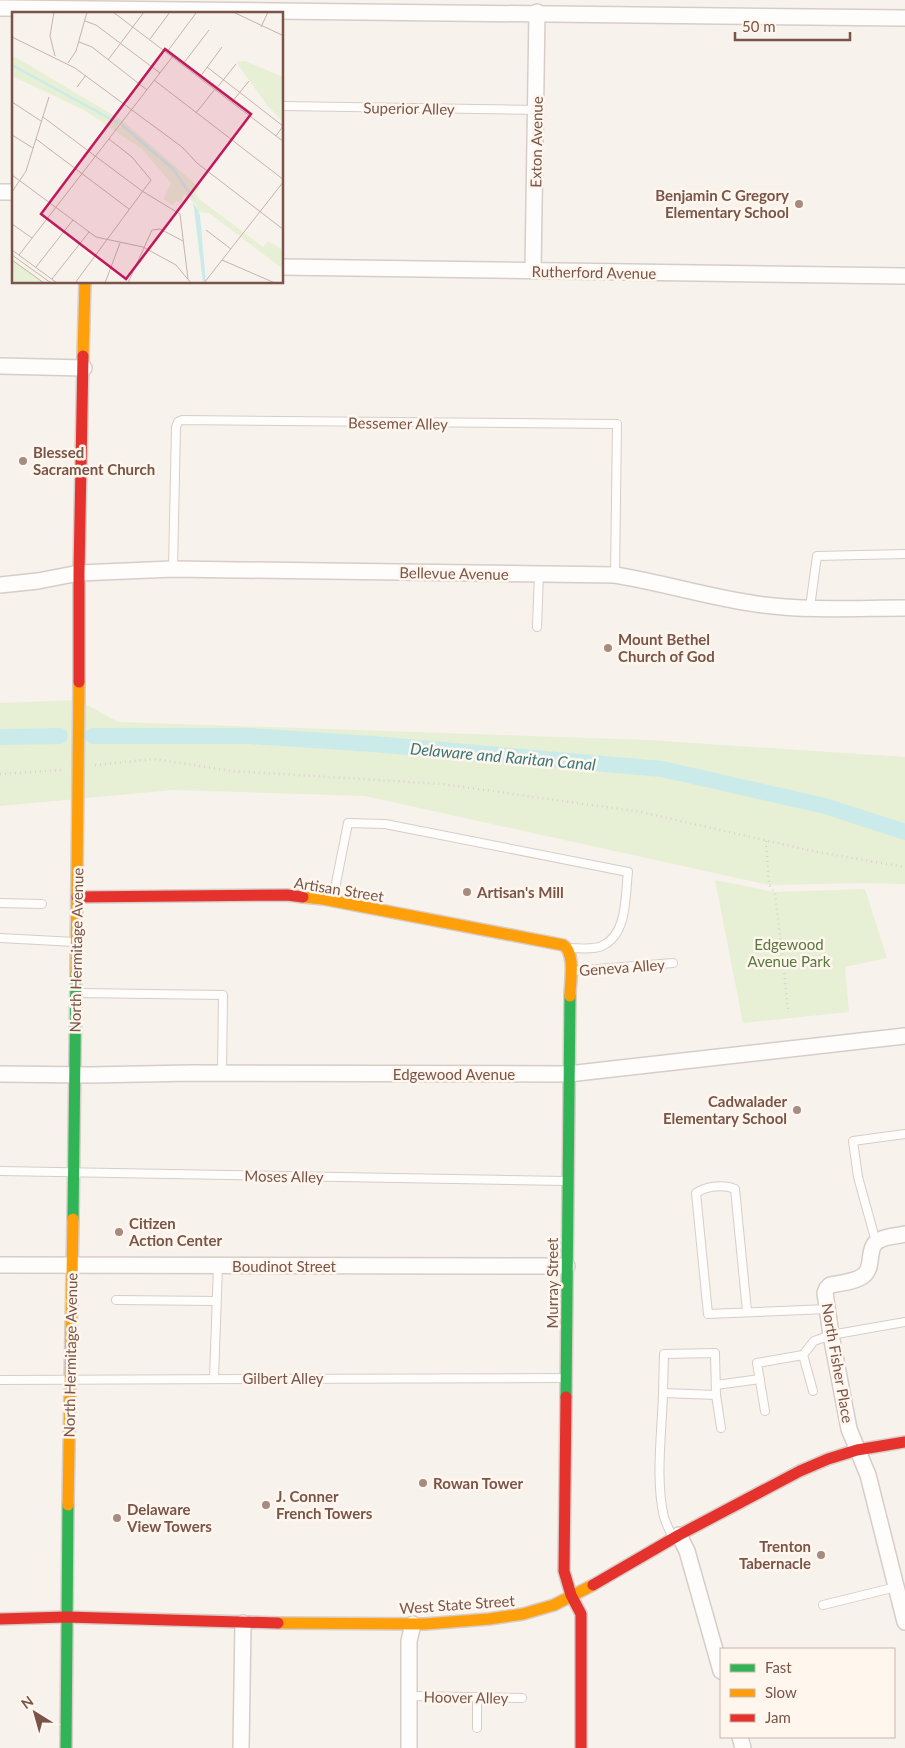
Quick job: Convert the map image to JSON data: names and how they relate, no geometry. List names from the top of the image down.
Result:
{
  "streets": {
    "street": [
      "Exton Avenue",
      "Rutherford Avenue",
      "Bellevue Avenue",
      "Artisan Street",
      "North Hermitage Avenue",
      "Edgewood Avenue",
      "Boudinot Street",
      "Murray Street",
      "North Fisher Place",
      "West State Street"
    ],
    "lane": [
      "Superior Alley",
      "Bessemer Alley",
      "Geneva Alley",
      "Moses Alley",
      "Gilbert Alley",
      "Hoover Alley"
    ]
  },
  "crossings": [
    ["Superior Alley", "Exton Avenue"],
    ["Exton Avenue", "Rutherford Avenue"],
    ["Bessemer Alley", "Bellevue Avenue"],
    ["Bellevue Avenue", "North Hermitage Avenue"],
    ["Artisan Street", "North Hermitage Avenue"],
    ["North Hermitage Avenue", "Edgewood Avenue"],
    ["North Hermitage Avenue", "Moses Alley"],
    ["North Hermitage Avenue", "Boudinot Street"],
    ["North Hermitage Avenue", "Gilbert Alley"],
    ["North Hermitage Avenue", "West State Street"],
    ["Geneva Alley", "Murray Street"],
    ["Edgewood Avenue", "Murray Street"],
    ["Moses Alley", "Murray Street"],
    ["Boudinot Street", "Murray Street"],
    ["Murray Street", "Gilbert Alley"],
    ["Murray Street", "West State Street"],
    ["North Fisher Place", "West State Street"]
  ],
  "water": ["Delaware and Raritan Canal"],
  "parks": ["Edgewood Avenue Park"],
  "places": [
    "Benjamin C Gregory Elementary School",
    "Blessed Sacrament Church",
    "Mount Bethel Church of God",
    "Artisan's Mill",
    "Cadwalader Elementary School",
    "Citizen Action Center",
    "Rowan Tower",
    "J. Conner French Towers",
    "Delaware View Towers",
    "Trenton Tabernacle"
  ],
  "legend": ["Fast", "Slow", "Jam"],
  "scale_bar": "50 m",
  "north": "top left"
}
